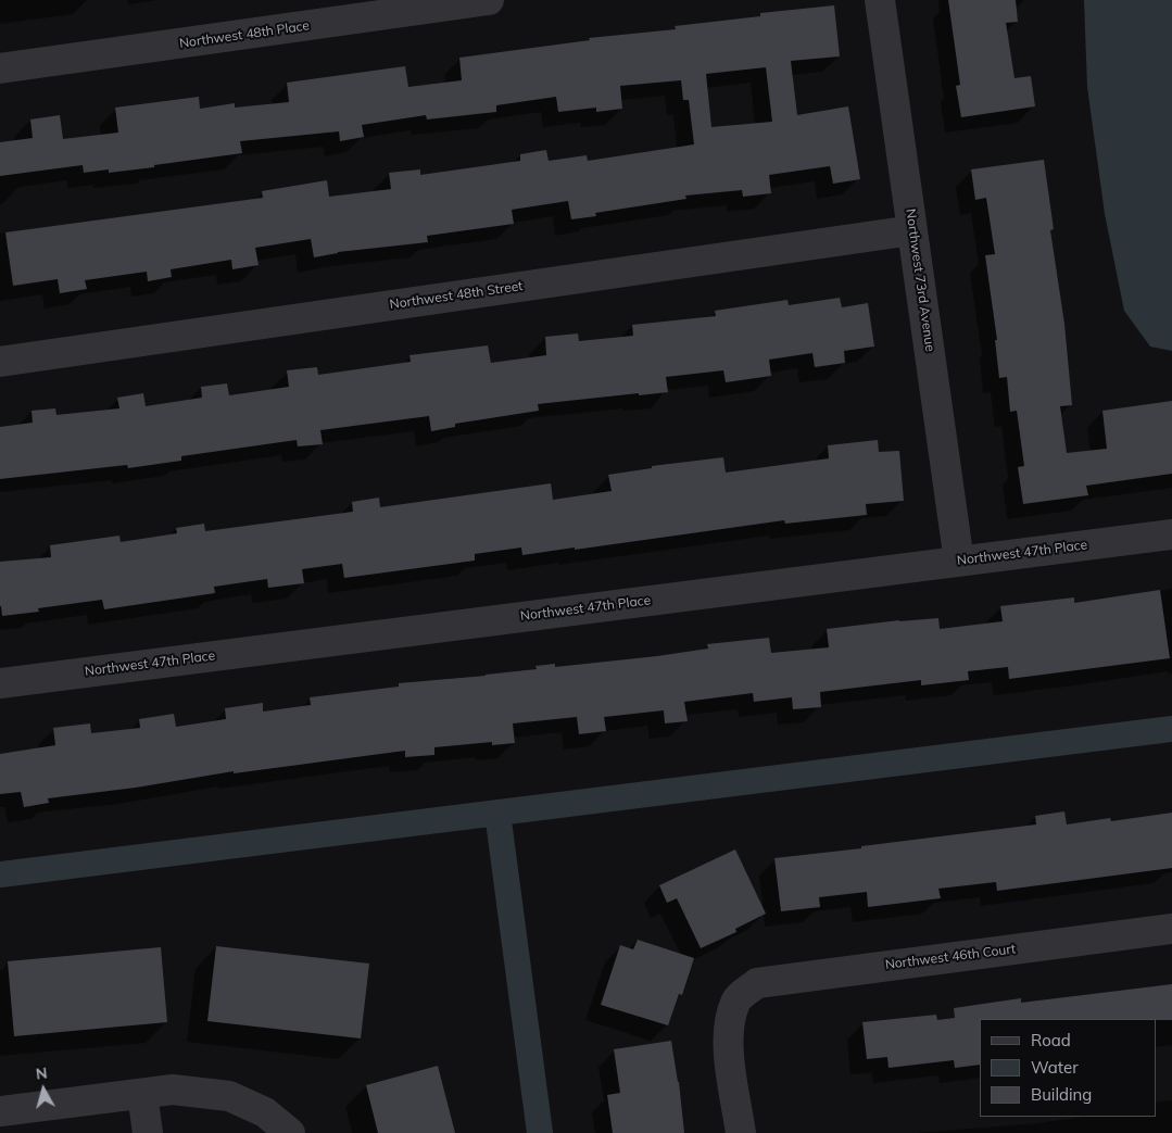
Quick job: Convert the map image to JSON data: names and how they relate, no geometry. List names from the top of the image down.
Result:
{
  "streets": {
    "street": [
      "Northwest 48th Place",
      "Northwest 73rd Avenue",
      "Northwest 48th Street",
      "Northwest 47th Place",
      "Northwest 46th Court"
    ]
  },
  "crossings": [
    ["Northwest 73rd Avenue", "Northwest 48th Street"],
    ["Northwest 73rd Avenue", "Northwest 47th Place"]
  ],
  "legend": ["Road", "Water", "Building"],
  "north": "top"
}
